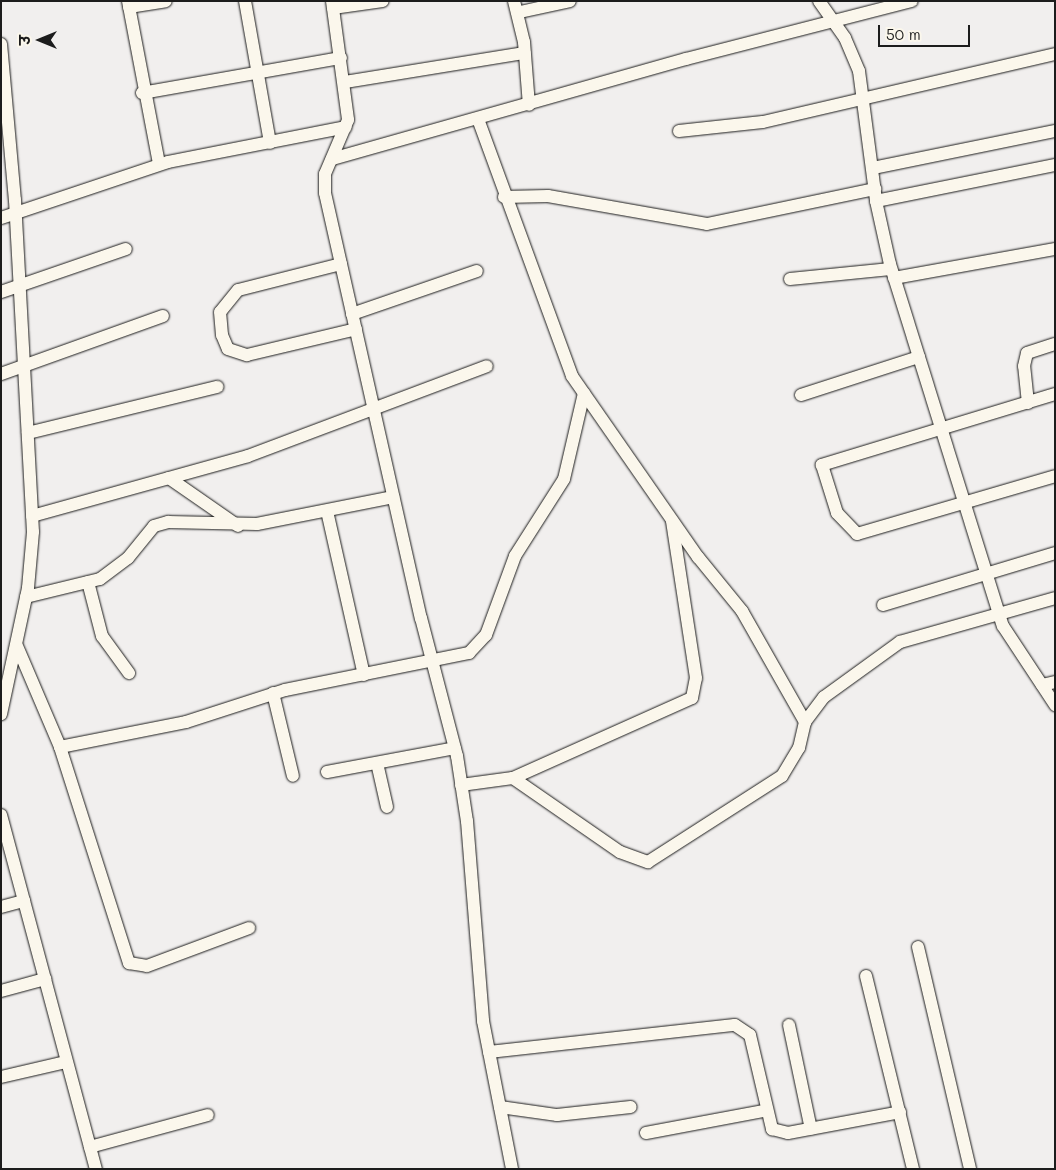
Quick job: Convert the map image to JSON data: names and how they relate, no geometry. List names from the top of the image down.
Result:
{
  "scale_bar": "50 m",
  "north": "left"
}
